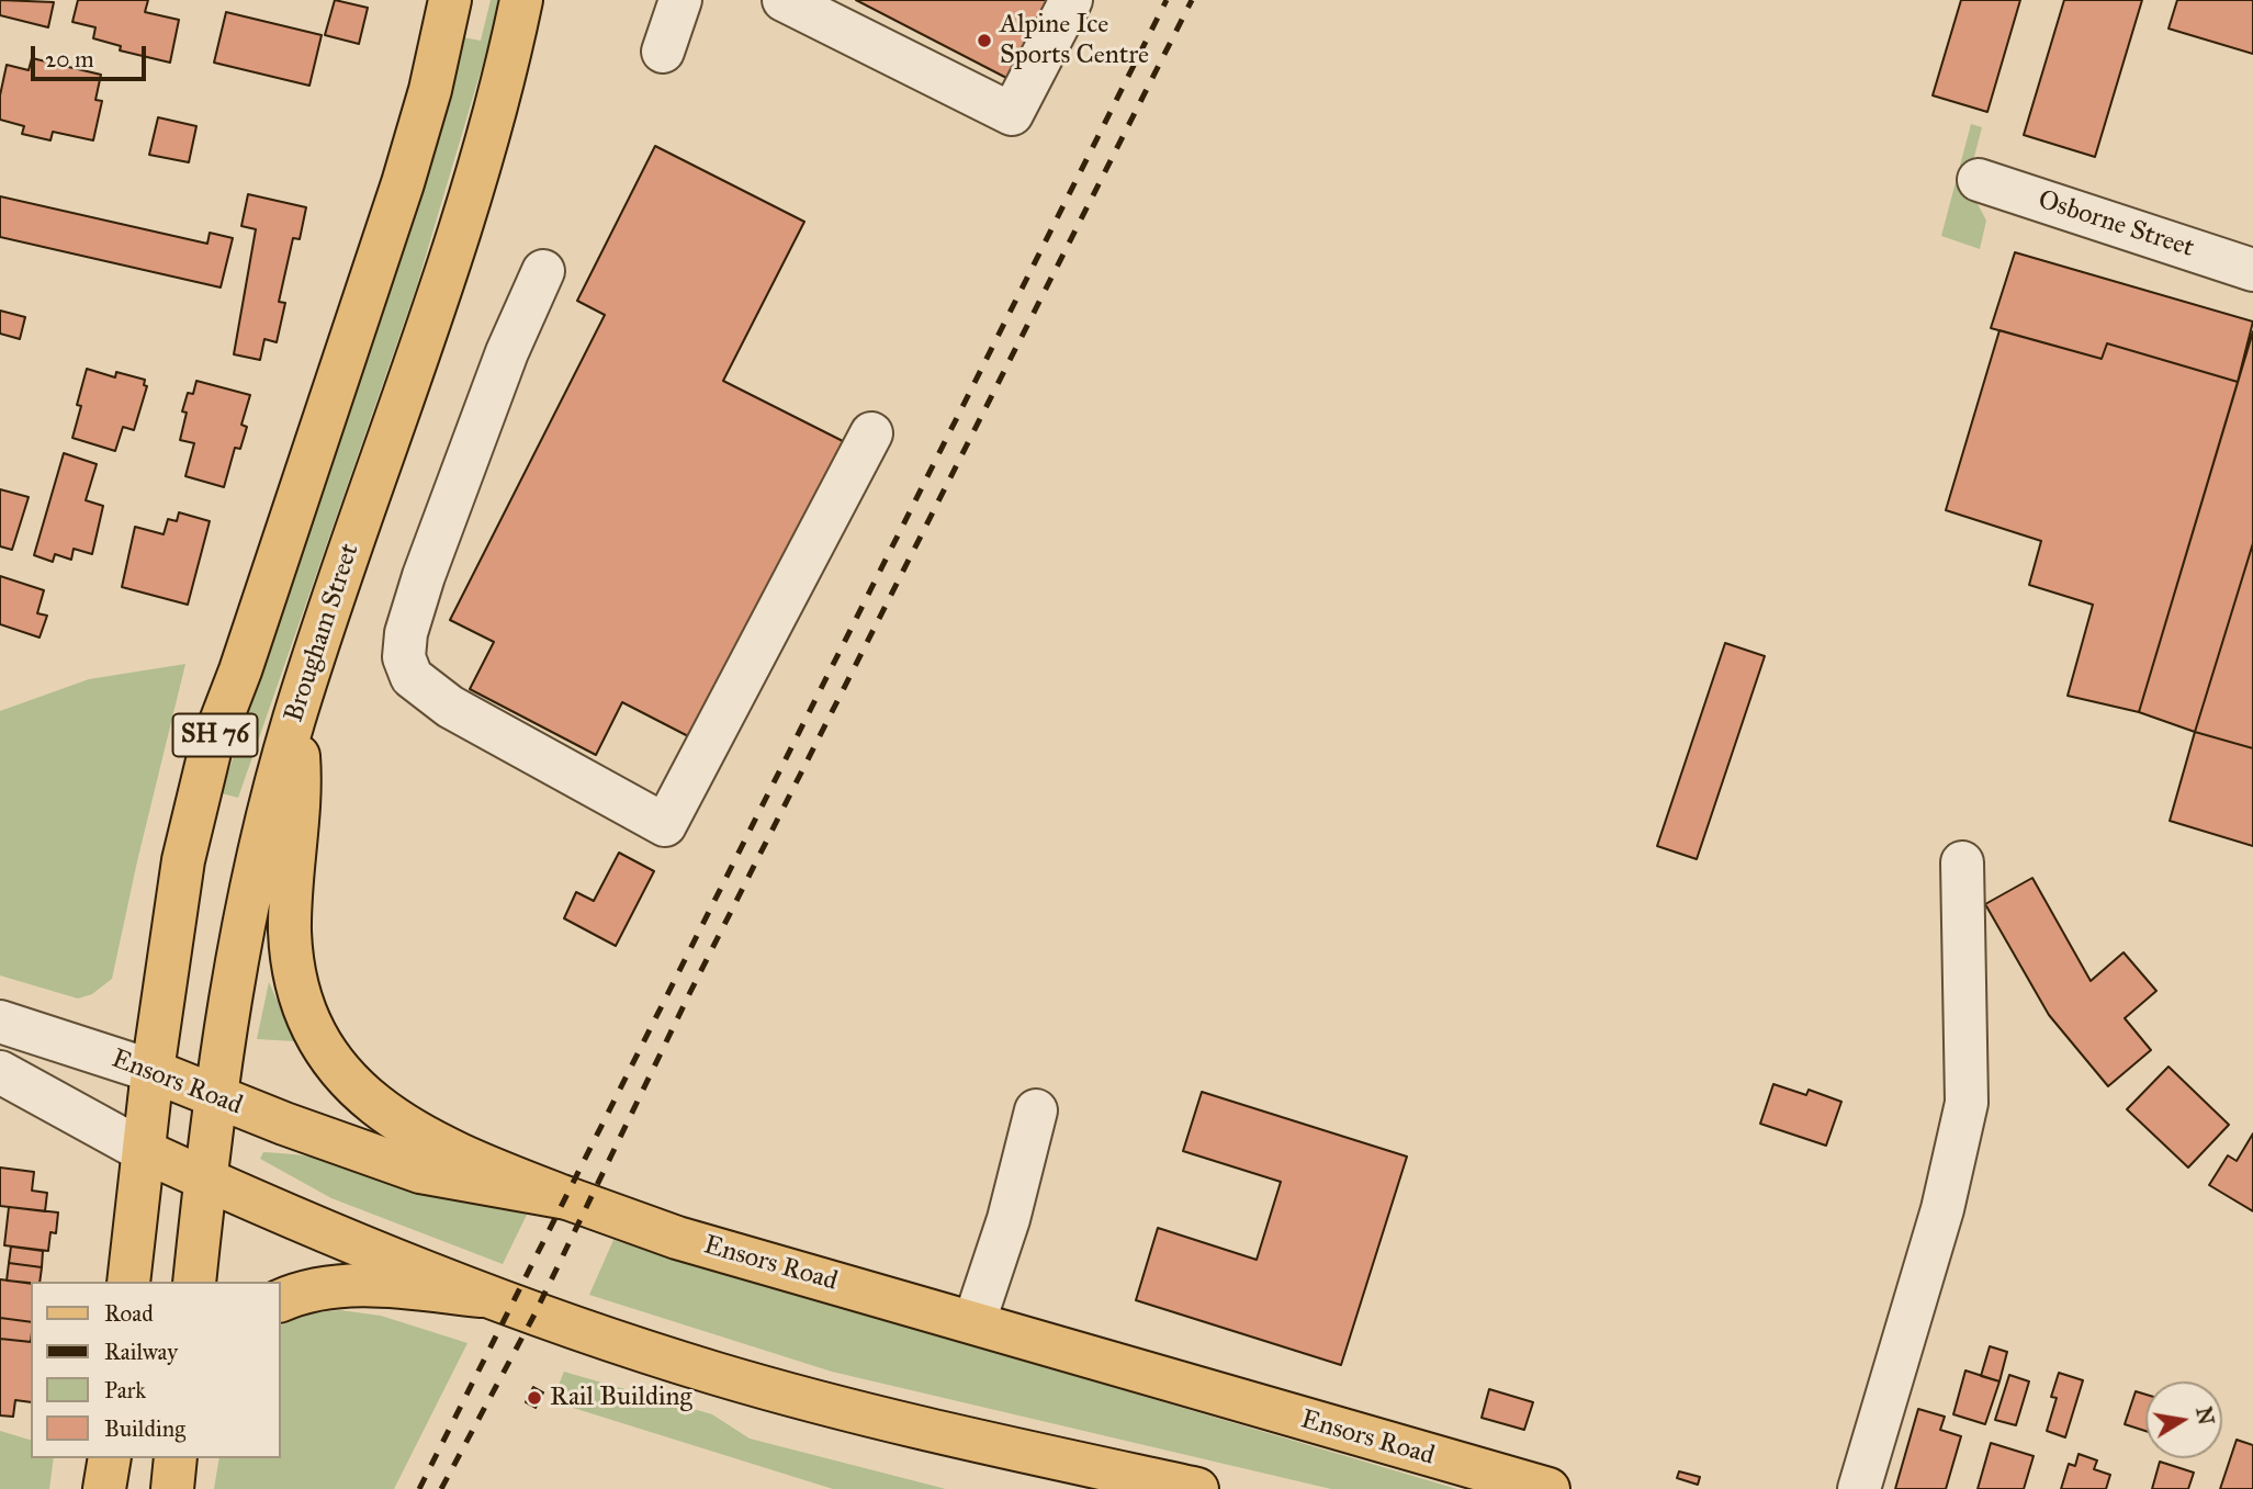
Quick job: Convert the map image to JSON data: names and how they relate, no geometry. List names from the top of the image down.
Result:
{
  "streets": {
    "main road": ["Brougham Street", "SH 76", "Ensors Road"],
    "street": ["Osborne Street"]
  },
  "crossings": [
    ["Brougham Street", "Ensors Road"],
    ["SH 76", "Ensors Road"]
  ],
  "places": ["Alpine Ice Sports Centre", "Rail Building"],
  "legend": [
    "Road",
    "Railway",
    "Park",
    "Building"
  ],
  "scale_bar": "20 m",
  "north": "right"
}
